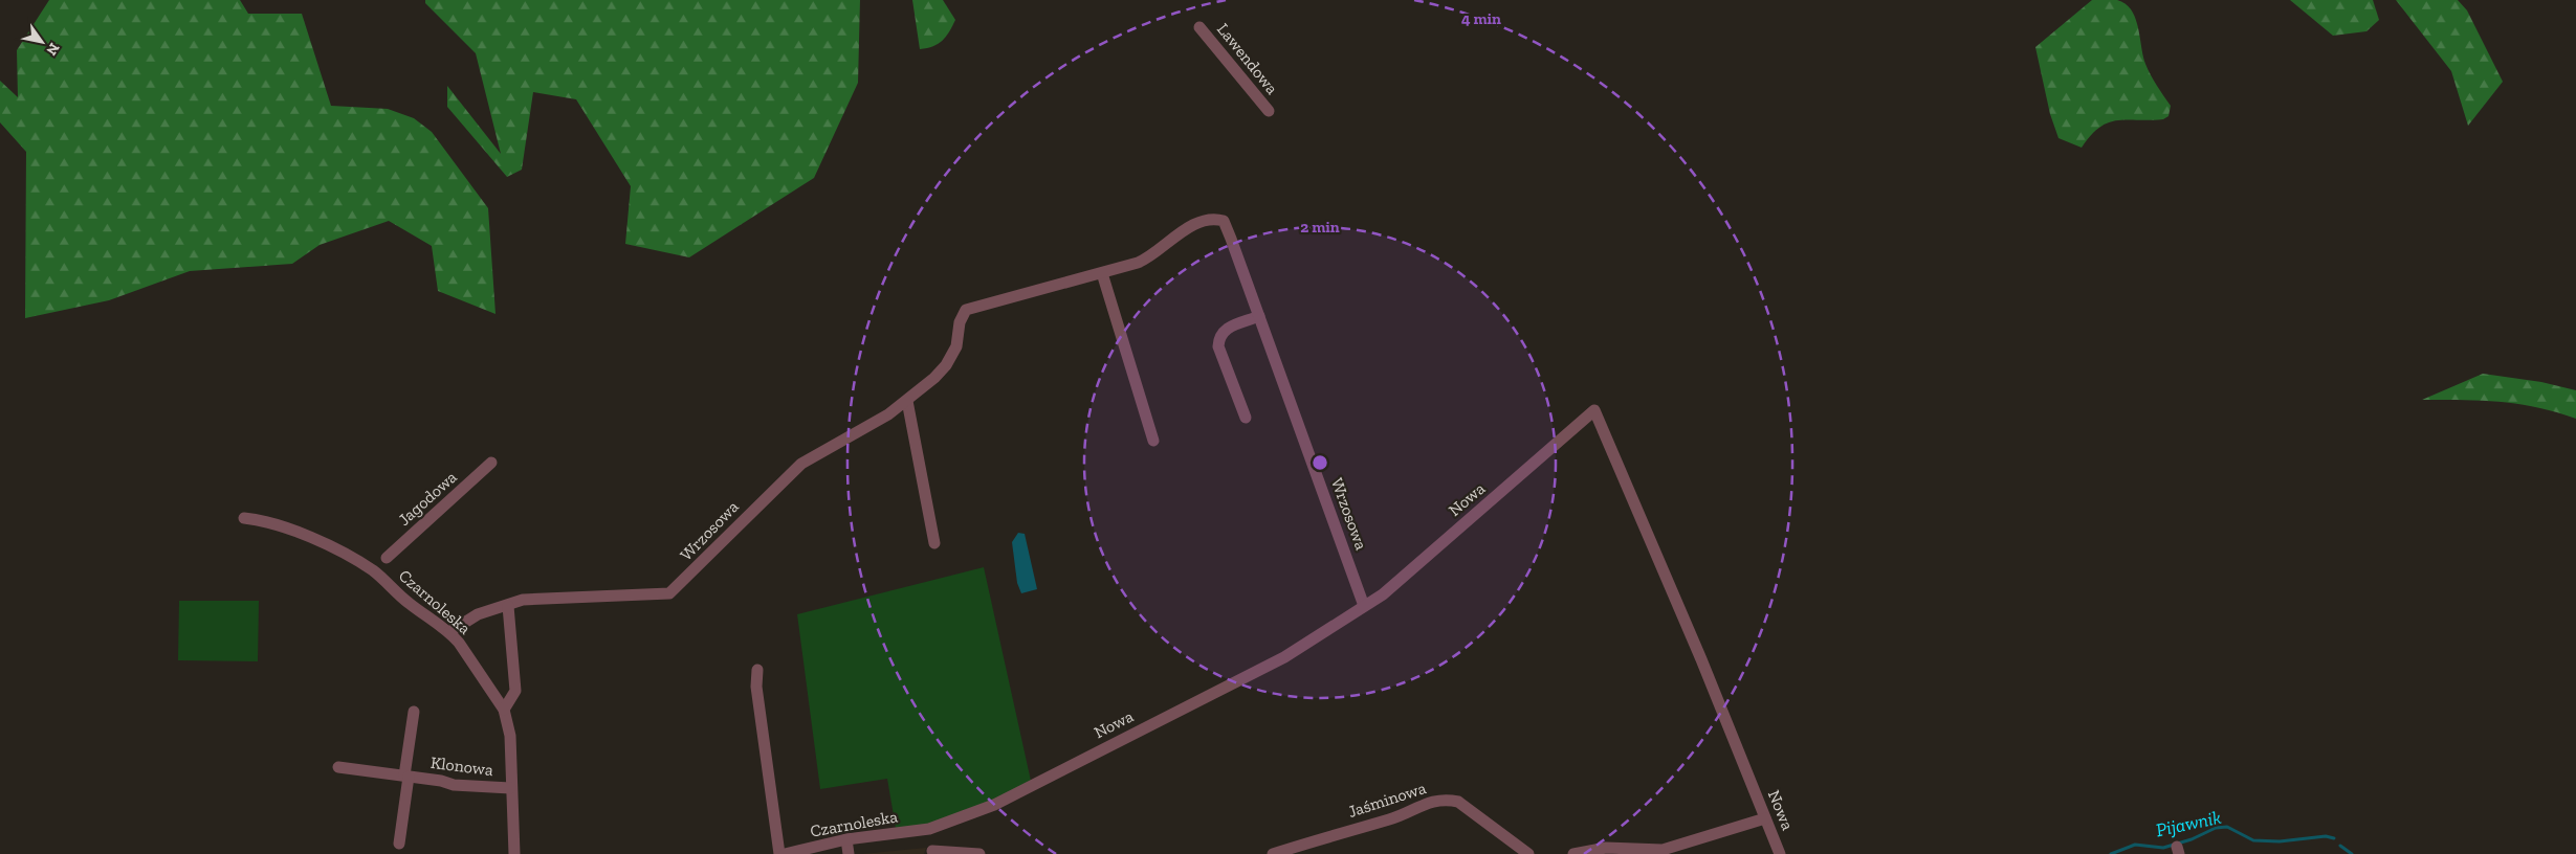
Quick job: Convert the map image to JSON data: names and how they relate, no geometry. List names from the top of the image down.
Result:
{
  "streets": {
    "street": [
      "Lawendowa",
      "Jagodowa",
      "Nowa",
      "Wrzosowa",
      "Czarnoleska",
      "Klonowa",
      "Jaśminowa"
    ]
  },
  "crossings": [
    ["Nowa", "Wrzosowa"],
    ["Nowa", "Czarnoleska"],
    ["Wrzosowa", "Czarnoleska"],
    ["Czarnoleska", "Klonowa"]
  ],
  "water": ["Pijawnik"],
  "north": "bottom right",
  "rings": ["4 min", "2 min"]
}
